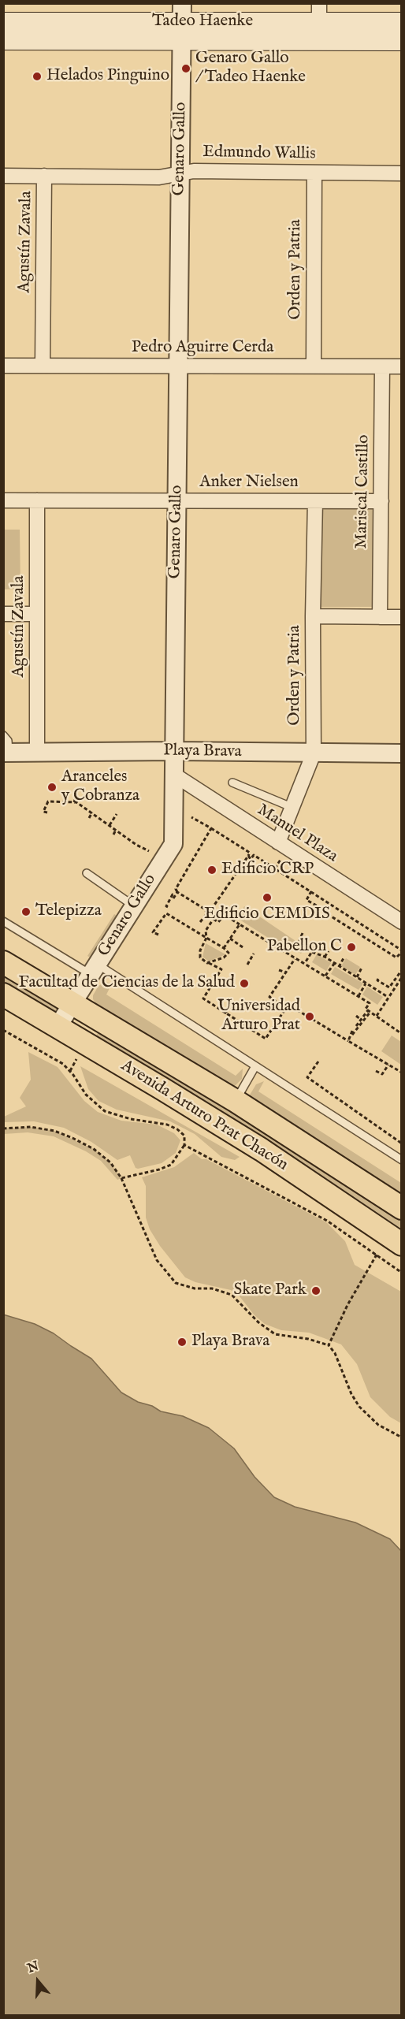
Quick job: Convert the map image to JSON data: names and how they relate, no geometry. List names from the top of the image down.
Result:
{
  "streets": {
    "main road": ["Tadeo Haenke", "Avenida Arturo Prat Chacón"],
    "street": [
      "Genaro Gallo",
      "Edmundo Wallis",
      "Agustín Zavala",
      "Orden y Patria",
      "Pedro Aguirre Cerda",
      "Anker Nielsen",
      "Mariscal Castillo",
      "Playa Brava",
      "Manuel Plaza"
    ]
  },
  "crossings": [
    ["Tadeo Haenke", "Genaro Gallo"],
    ["Genaro Gallo", "Edmundo Wallis"],
    ["Genaro Gallo", "Pedro Aguirre Cerda"],
    ["Genaro Gallo", "Anker Nielsen"],
    ["Genaro Gallo", "Playa Brava"],
    ["Genaro Gallo", "Manuel Plaza"],
    ["Genaro Gallo", "Avenida Arturo Prat Chacón"],
    ["Edmundo Wallis", "Agustín Zavala"],
    ["Edmundo Wallis", "Orden y Patria"],
    ["Agustín Zavala", "Pedro Aguirre Cerda"],
    ["Agustín Zavala", "Anker Nielsen"],
    ["Agustín Zavala", "Playa Brava"],
    ["Orden y Patria", "Pedro Aguirre Cerda"],
    ["Orden y Patria", "Anker Nielsen"],
    ["Orden y Patria", "Playa Brava"],
    ["Orden y Patria", "Manuel Plaza"],
    ["Pedro Aguirre Cerda", "Mariscal Castillo"],
    ["Anker Nielsen", "Mariscal Castillo"]
  ],
  "places": [
    "Genaro Gallo / Tadeo Haenke",
    "Helados Pinguino",
    "Aranceles y Cobranza",
    "Edificio CRP",
    "Edificio CEMDIS",
    "Telepizza",
    "Pabellon C",
    "Facultad de Ciencias de la Salud",
    "Universidad Arturo Prat",
    "Skate Park",
    "Playa Brava"
  ],
  "north": "top"
}
